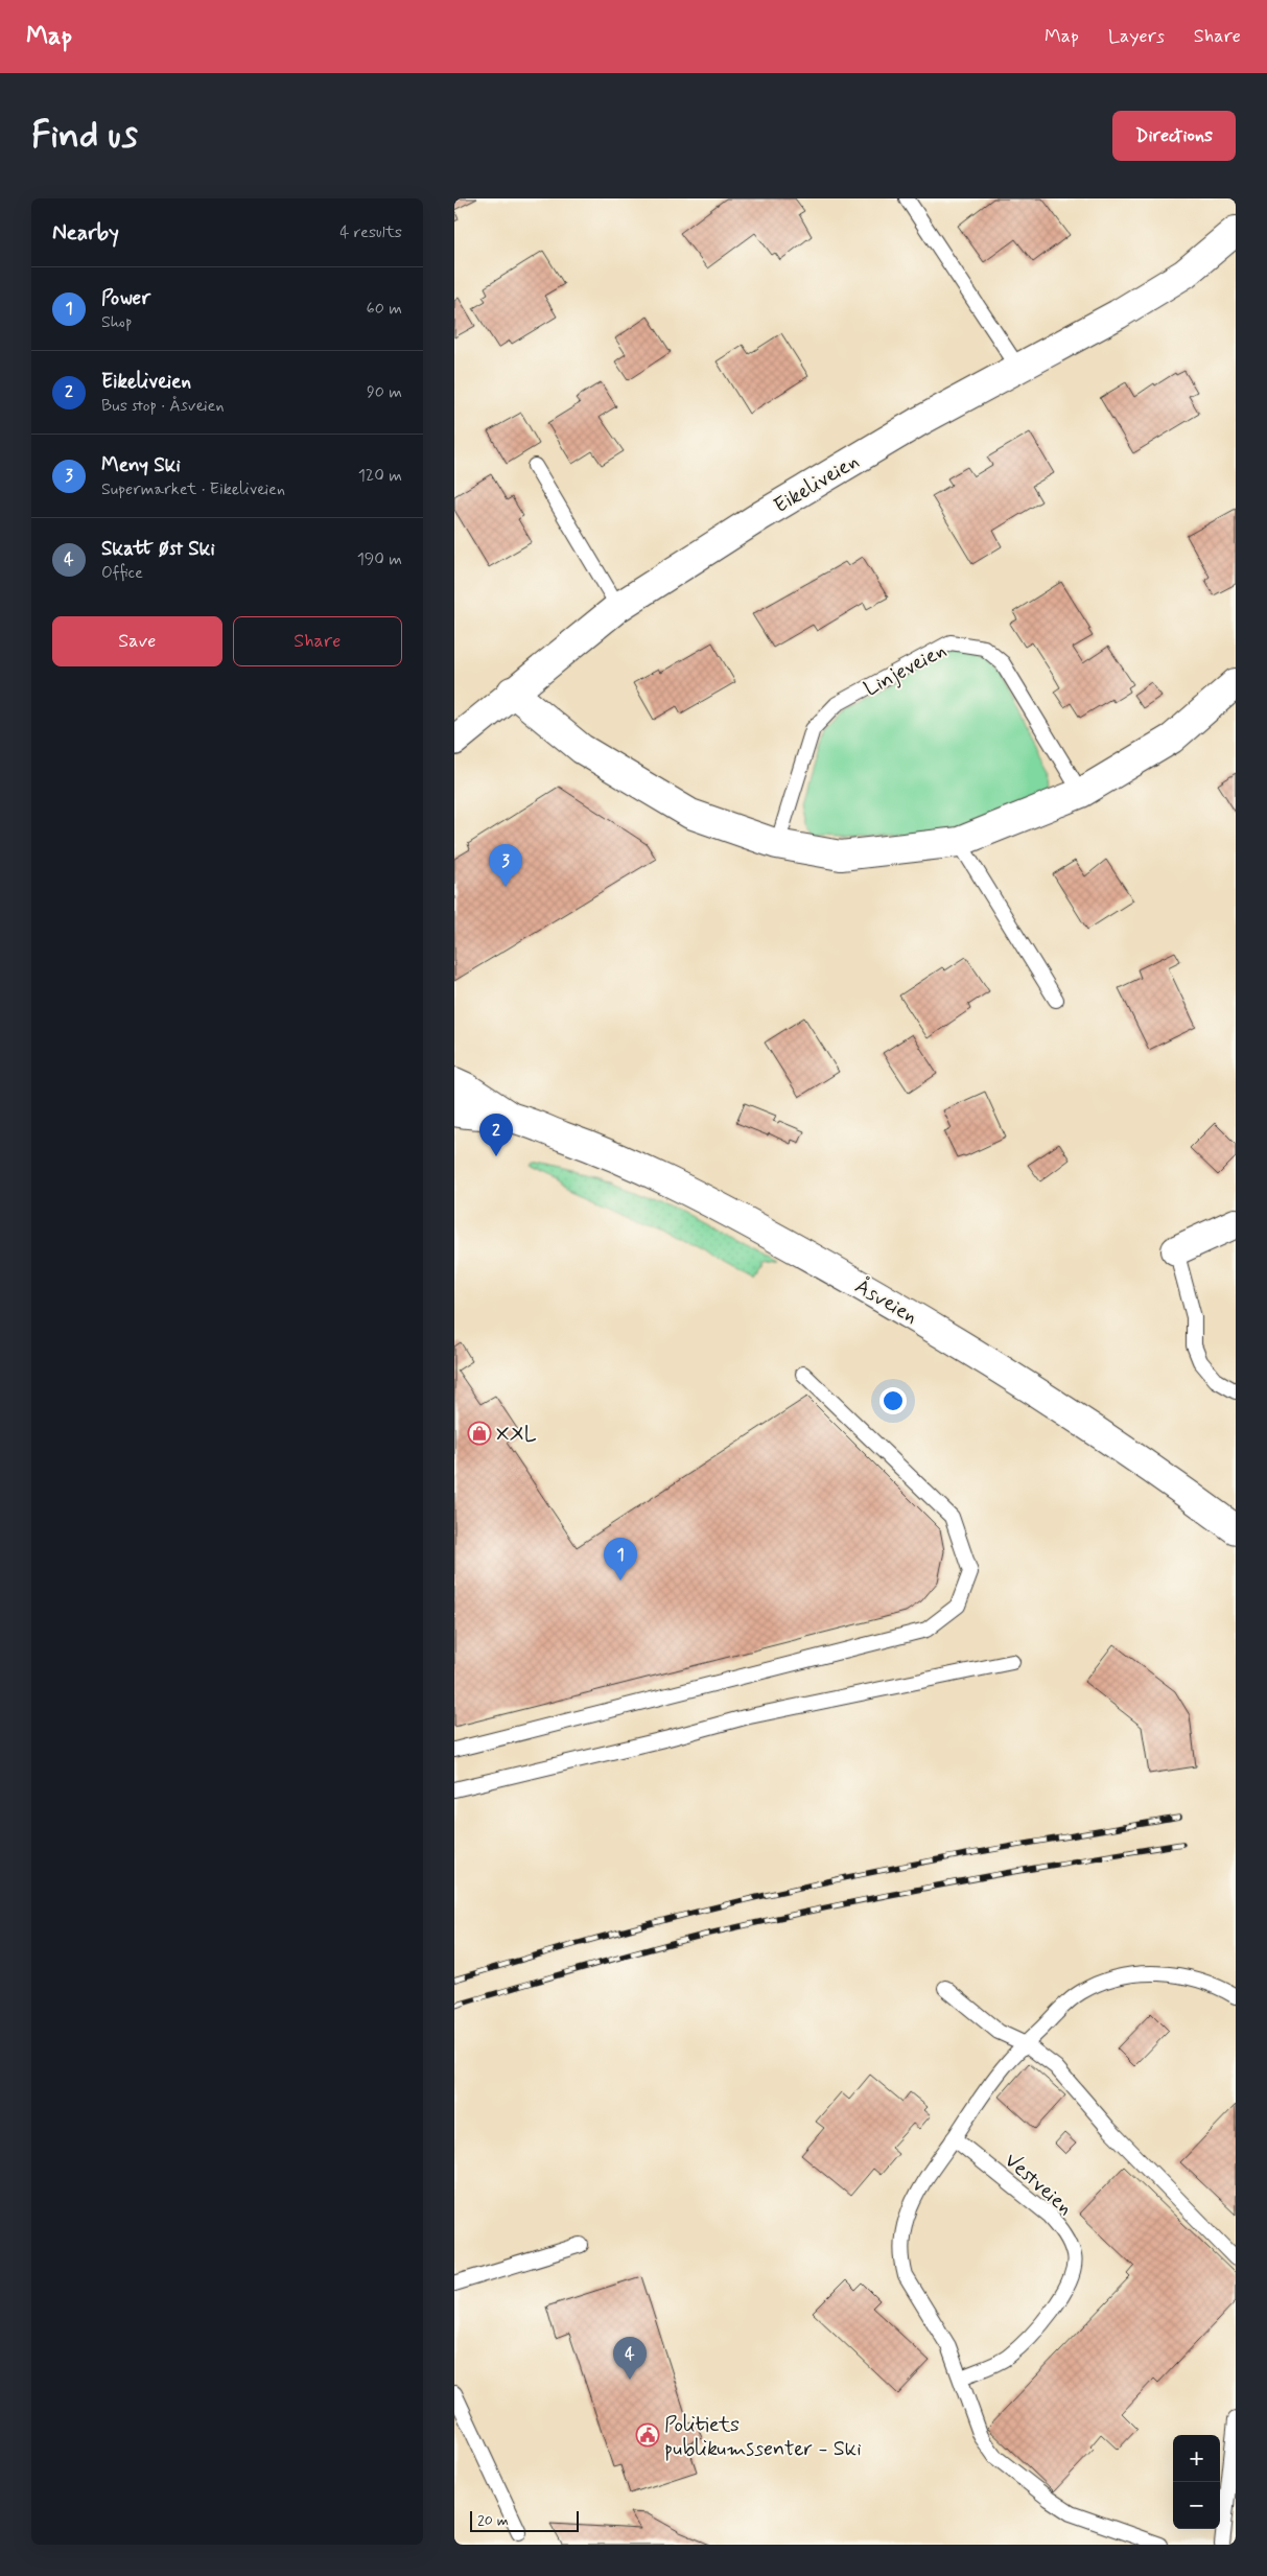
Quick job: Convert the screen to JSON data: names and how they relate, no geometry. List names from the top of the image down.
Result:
{
  "streets": {
    "street": ["Eikeliveien", "Åsveien"],
    "lane": ["Linjeveien", "Vestveien"]
  },
  "places": {
    "shop": ["XXL"],
    "public building": ["Politiets publikumssenter - Ski"]
  },
  "scale_bar": "20 m",
  "page": {
    "header": "Map",
    "nav": ["Map", "Layers", "Share"],
    "buttons": [
      "Directions",
      ["Save", "Share"]
    ],
    "title": "Find us",
    "heading": ["Nearby", "4 results"],
    "list": [
      {
        "mark": "1",
        "name": "Power",
        "note": "Shop",
        "value": "60 m"
      },
      {
        "mark": "2",
        "name": "Eikeliveien",
        "note": "Bus stop · Åsveien",
        "value": "90 m"
      },
      {
        "mark": "3",
        "name": "Meny Ski",
        "note": "Supermarket · Eikeliveien",
        "value": "120 m"
      },
      {
        "mark": "4",
        "name": "Skatt øst Ski",
        "note": "Office",
        "value": "190 m"
      }
    ],
    "pins": [
      "3",
      "2",
      "1",
      "4"
    ],
    "map_buttons": ["+", "−"],
    "scale": "20 m"
  }
}
